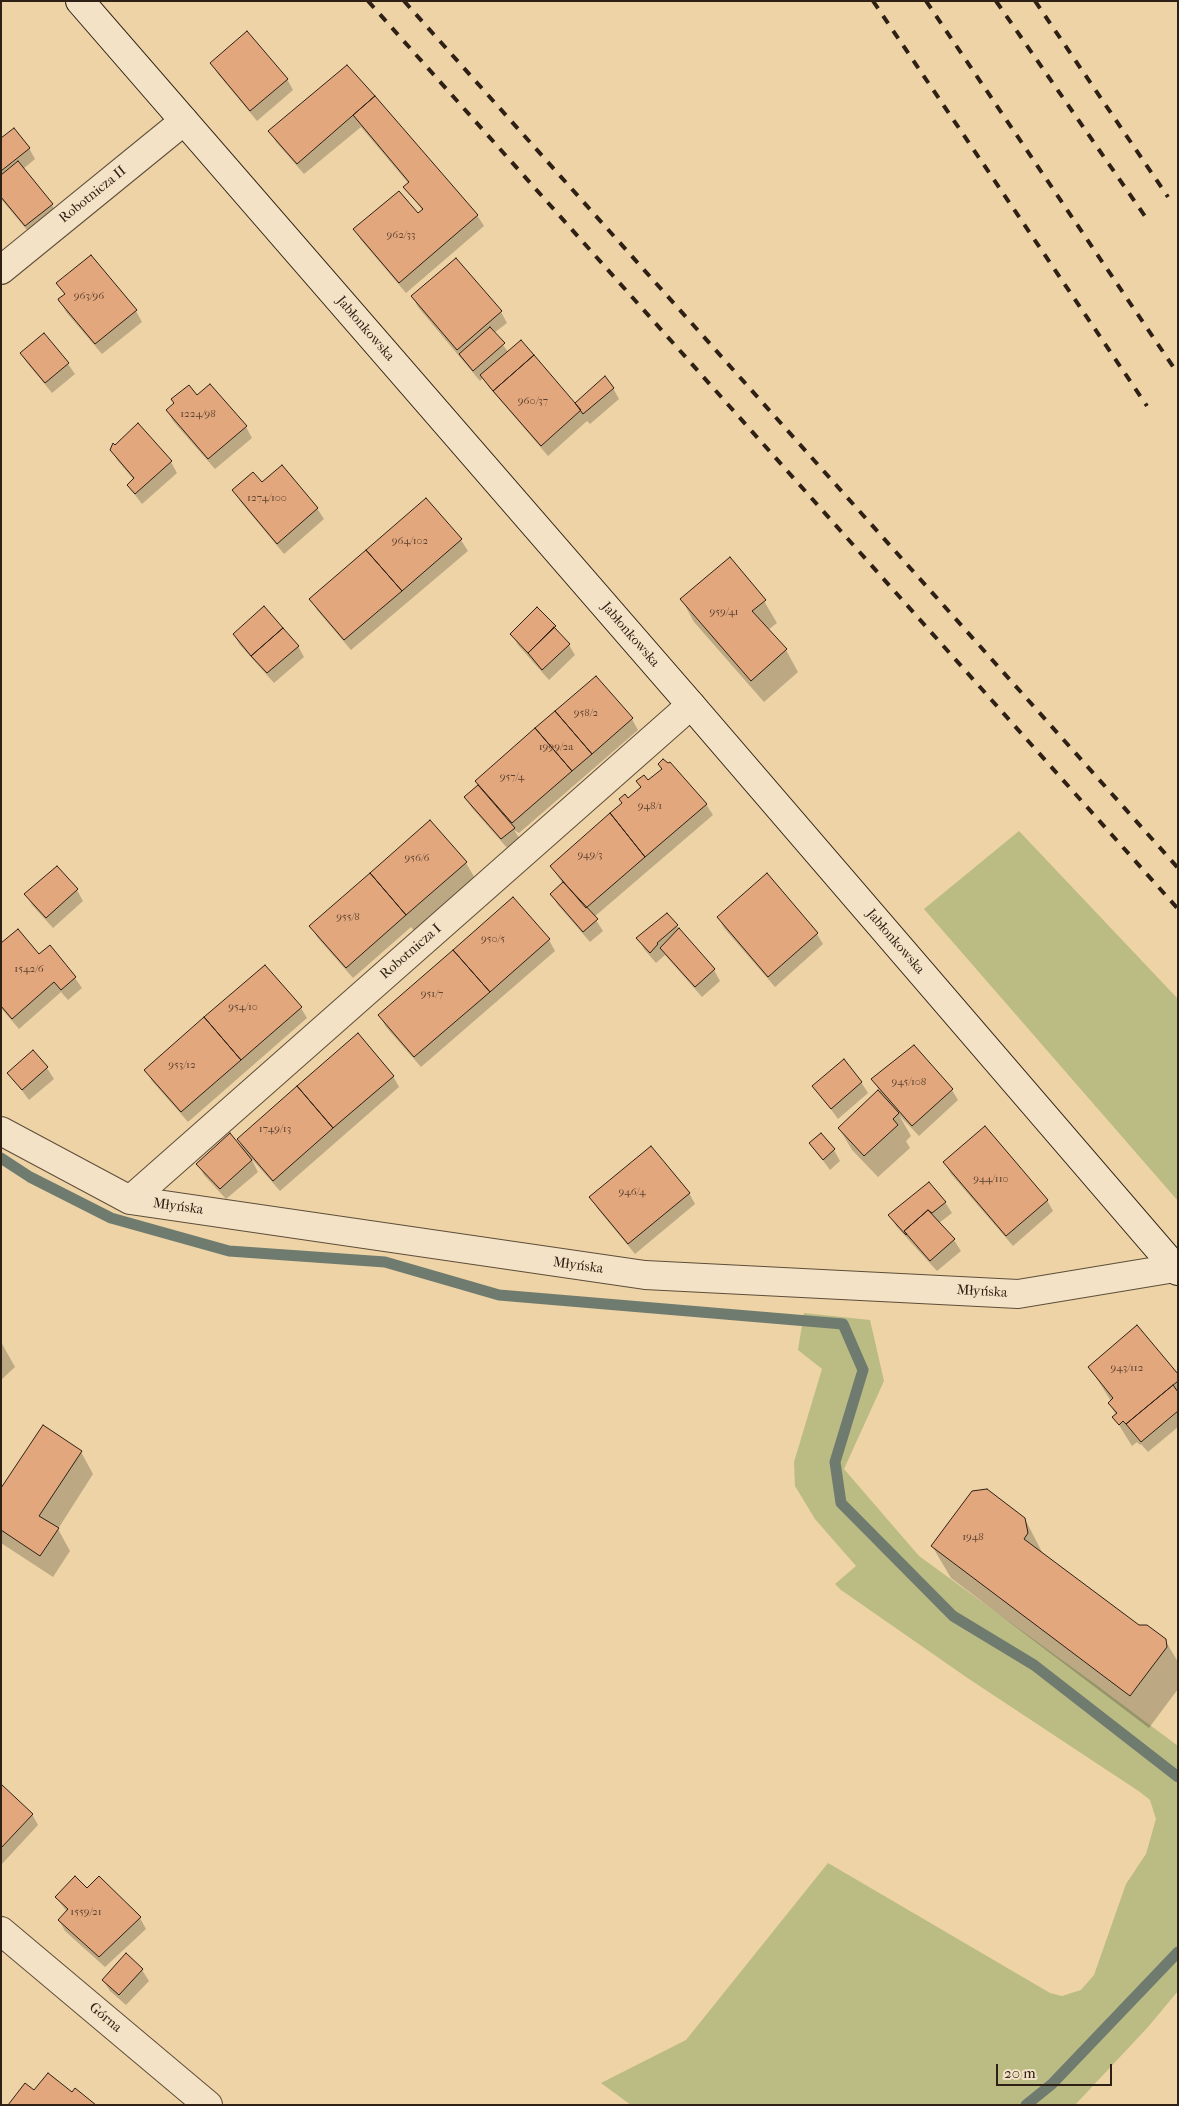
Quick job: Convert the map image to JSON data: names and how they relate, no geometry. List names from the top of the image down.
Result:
{
  "streets": {
    "street": [
      "Robotnicza II",
      "Jabłonkowska",
      "Robotnicza I",
      "Młyńska",
      "Górna"
    ]
  },
  "crossings": [
    ["Robotnicza II", "Jabłonkowska"],
    ["Jabłonkowska", "Robotnicza I"],
    ["Jabłonkowska", "Młyńska"],
    ["Robotnicza I", "Młyńska"]
  ],
  "house_numbers": [
    "962/33",
    "963/96",
    "960/37",
    "1224/98",
    "1274/100",
    "964/102",
    "959/41",
    "958/2",
    "1999/2a",
    "957/4",
    "948/1",
    "949/3",
    "956/6",
    "955/8",
    "950/5",
    "1542/6",
    "951/7",
    "954/10",
    "953/12",
    "945/108",
    "1749/13",
    "944/110",
    "946/4",
    "943/112",
    "1948",
    "1559/21"
  ],
  "scale_bar": "20 m"
}
